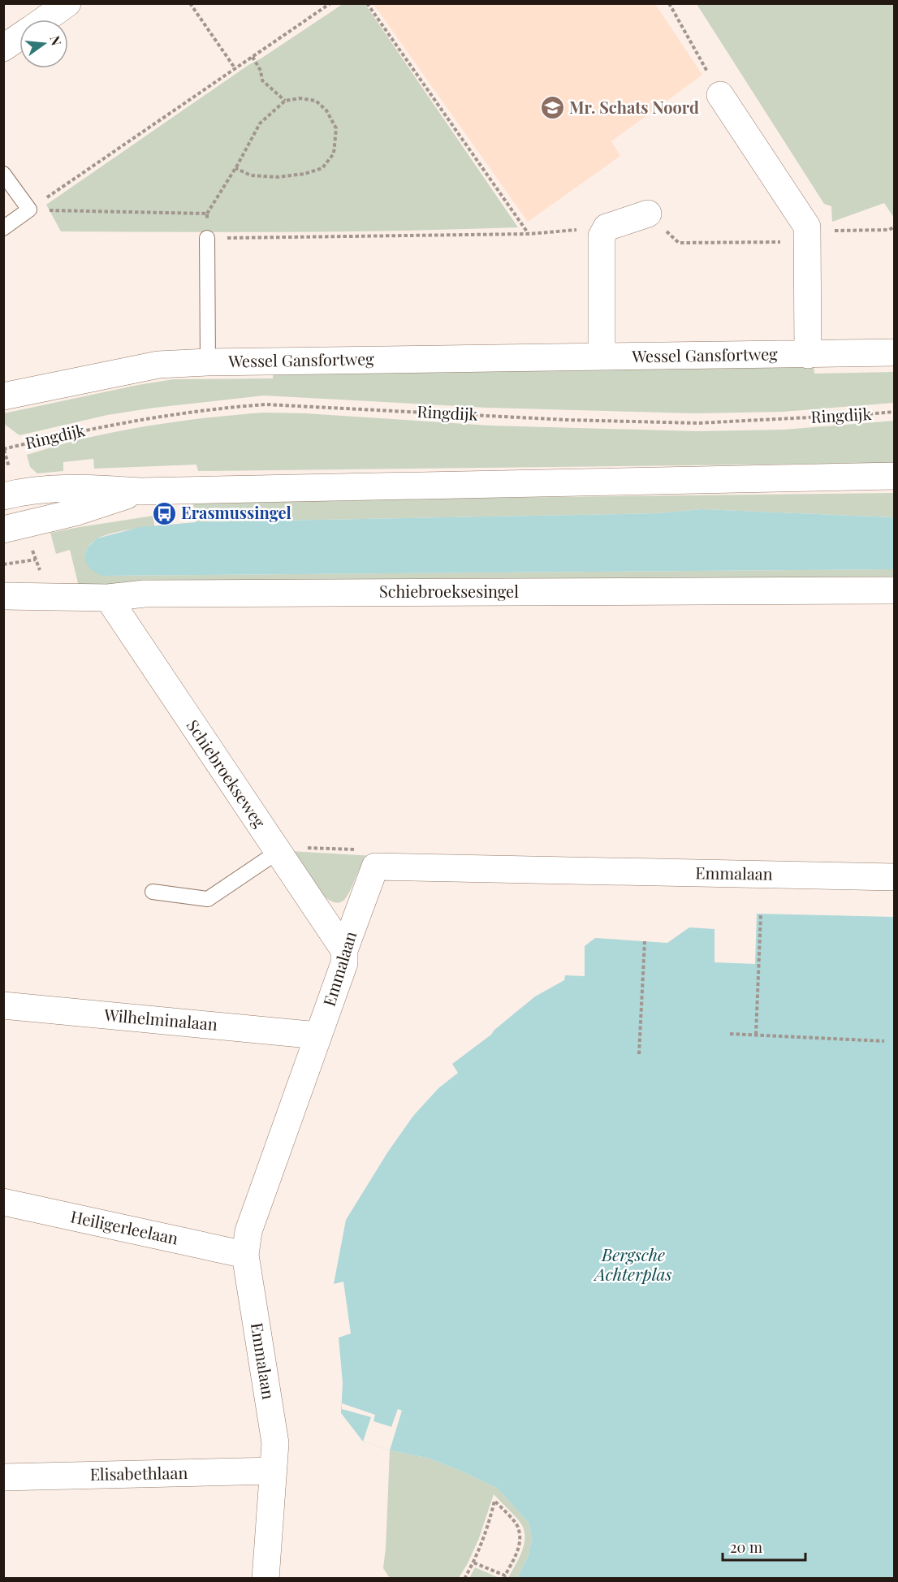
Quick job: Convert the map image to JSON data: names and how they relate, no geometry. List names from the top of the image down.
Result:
{
  "streets": {
    "street": [
      "Wessel Gansfortweg",
      "Schiebroeksesingel",
      "Schiebroekseweg",
      "Emmalaan",
      "Wilhelminalaan",
      "Heiligerleelaan",
      "Elisabethlaan"
    ],
    "path": ["Ringdijk"]
  },
  "crossings": [
    ["Schiebroeksesingel", "Schiebroekseweg"],
    ["Schiebroekseweg", "Emmalaan"],
    ["Emmalaan", "Wilhelminalaan"],
    ["Emmalaan", "Heiligerleelaan"],
    ["Emmalaan", "Elisabethlaan"]
  ],
  "water": ["Bergsche Achterplas"],
  "places": {
    "school or university": ["Mr. Schats Noord"],
    "bus stop": ["Erasmussingel"]
  },
  "scale_bar": "20 m",
  "north": "right"
}
